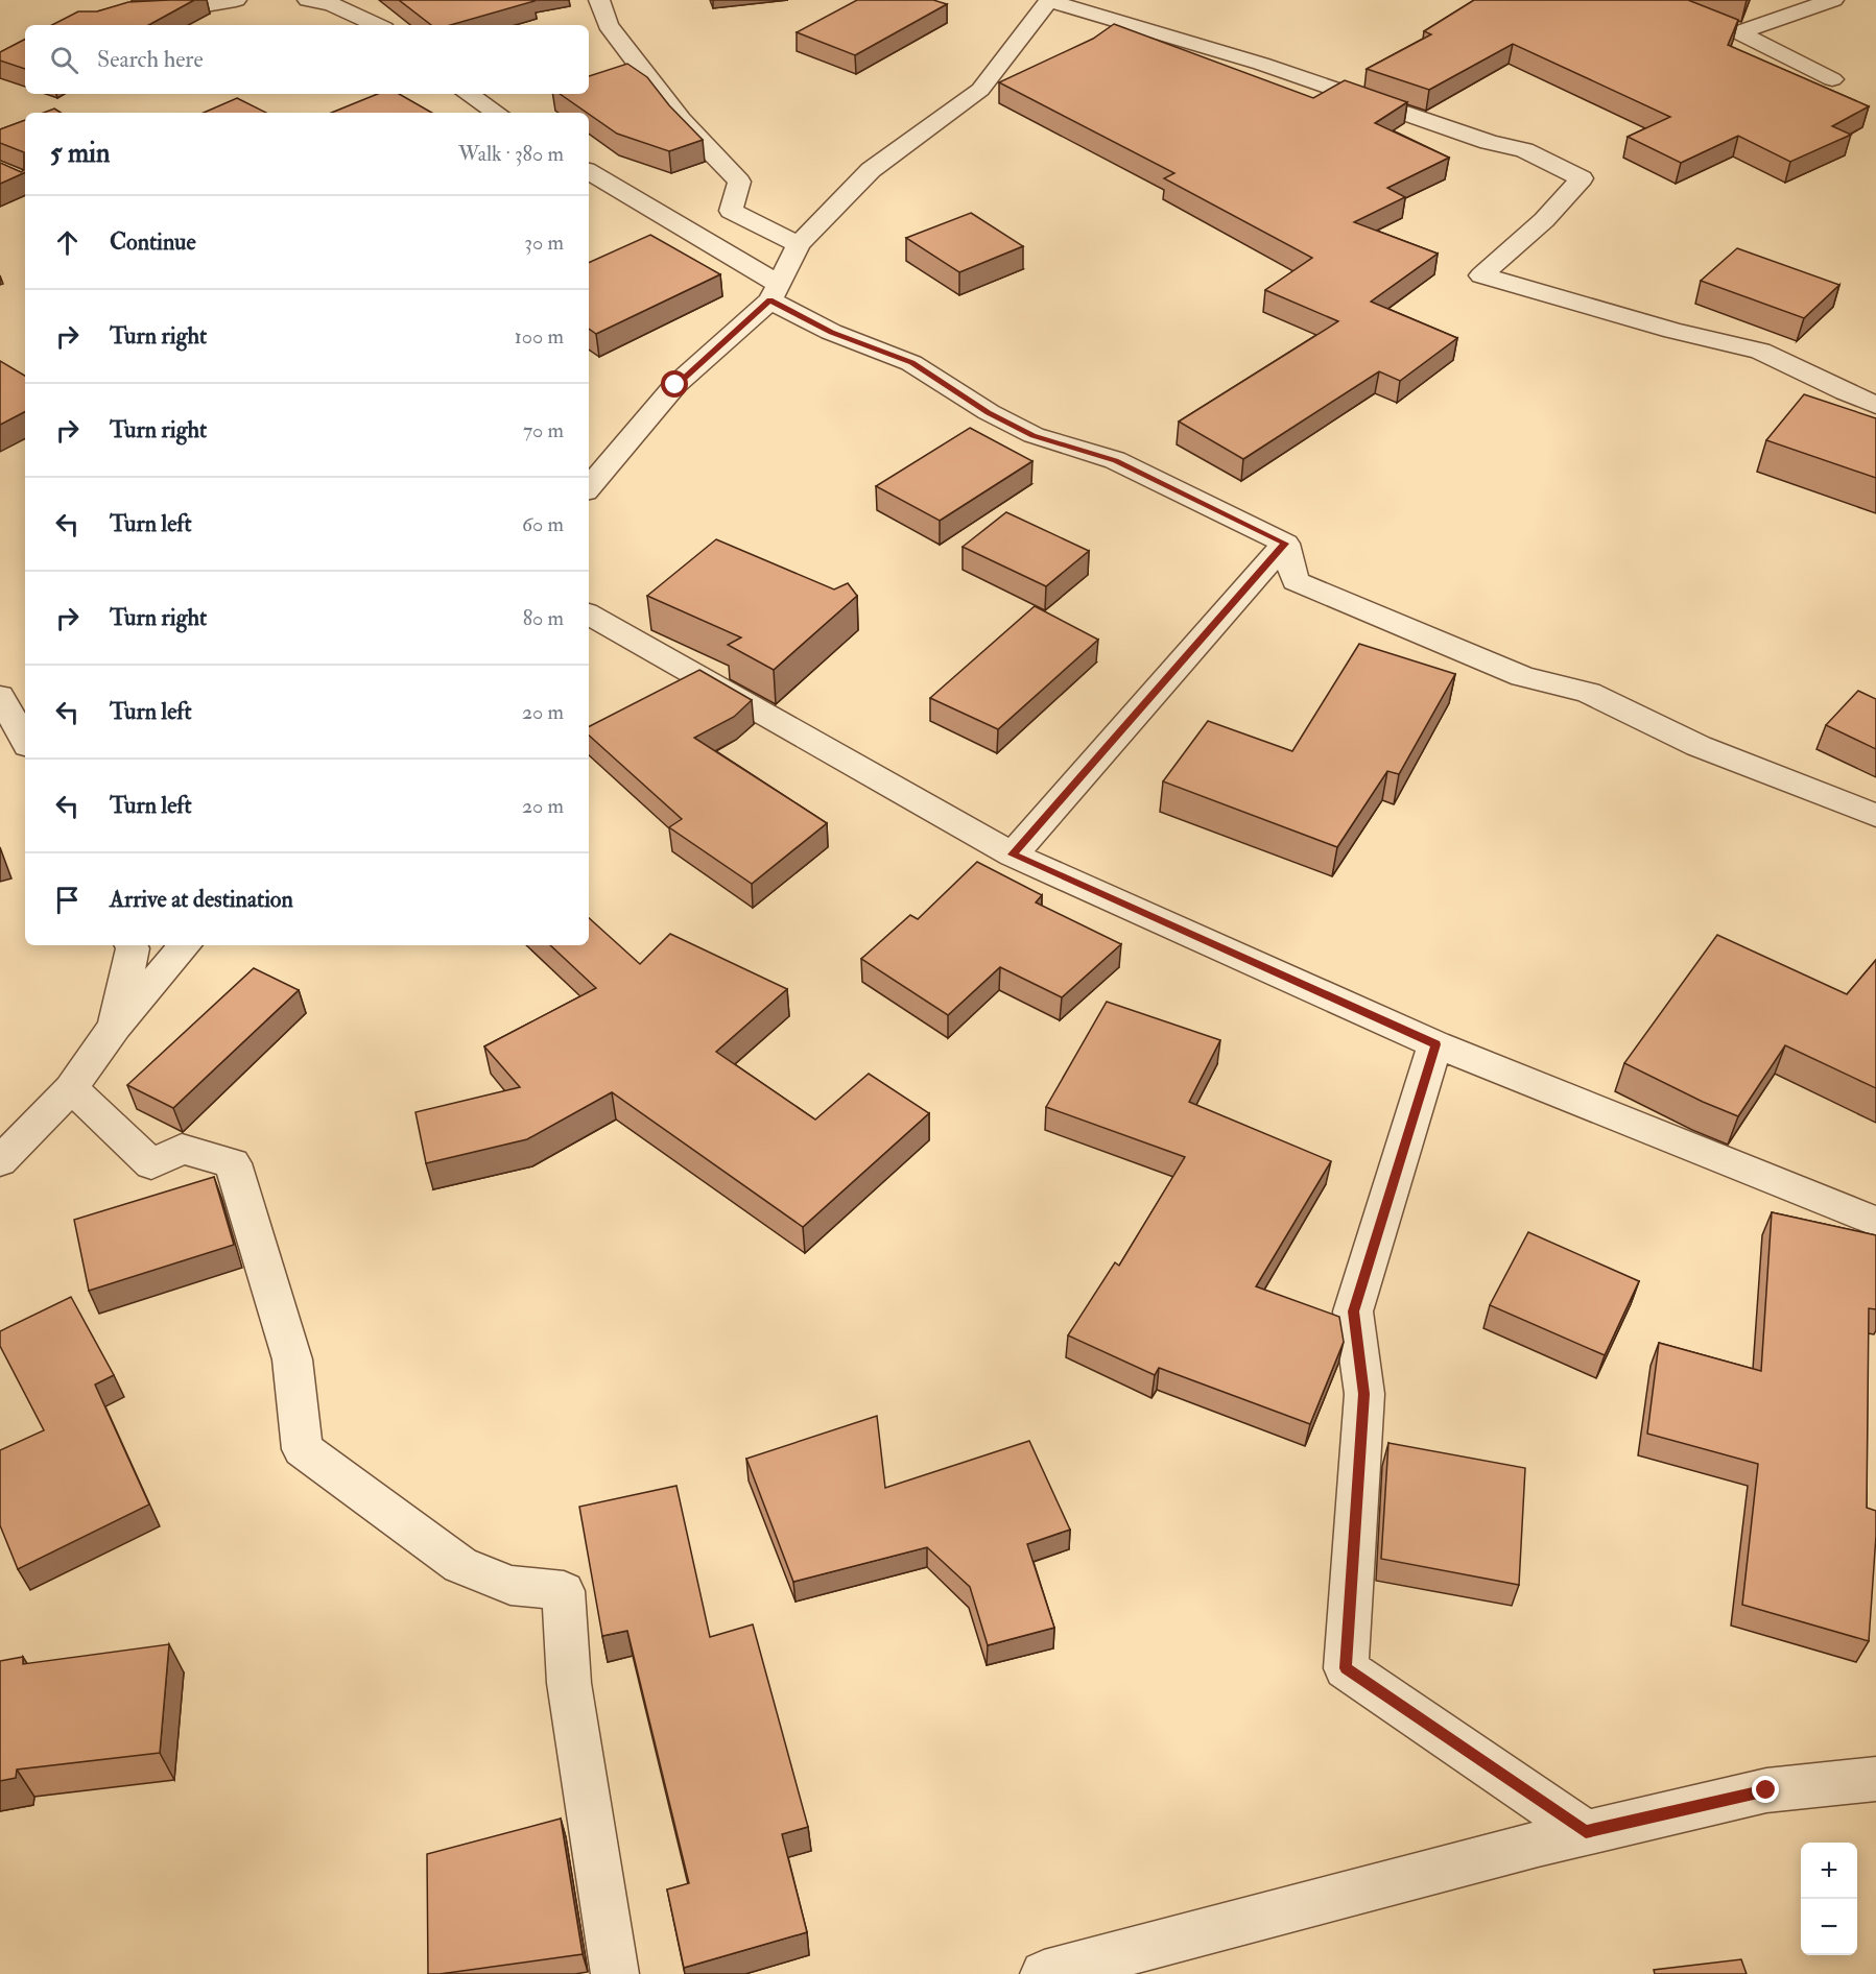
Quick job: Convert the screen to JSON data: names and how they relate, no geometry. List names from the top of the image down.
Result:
{
  "page": {
    "search": "Search here",
    "heading": ["5 min", "Walk · 380 m"],
    "list": [
      ["Continue", "30 m"],
      ["Turn right", "100 m"],
      ["Turn right", "70 m"],
      ["Turn left", "60 m"],
      ["Turn right", "80 m"],
      ["Turn left", "20 m"],
      ["Turn left", "20 m"],
      "Arrive at destination"
    ],
    "map_buttons": ["+", "−"]
  }
}
